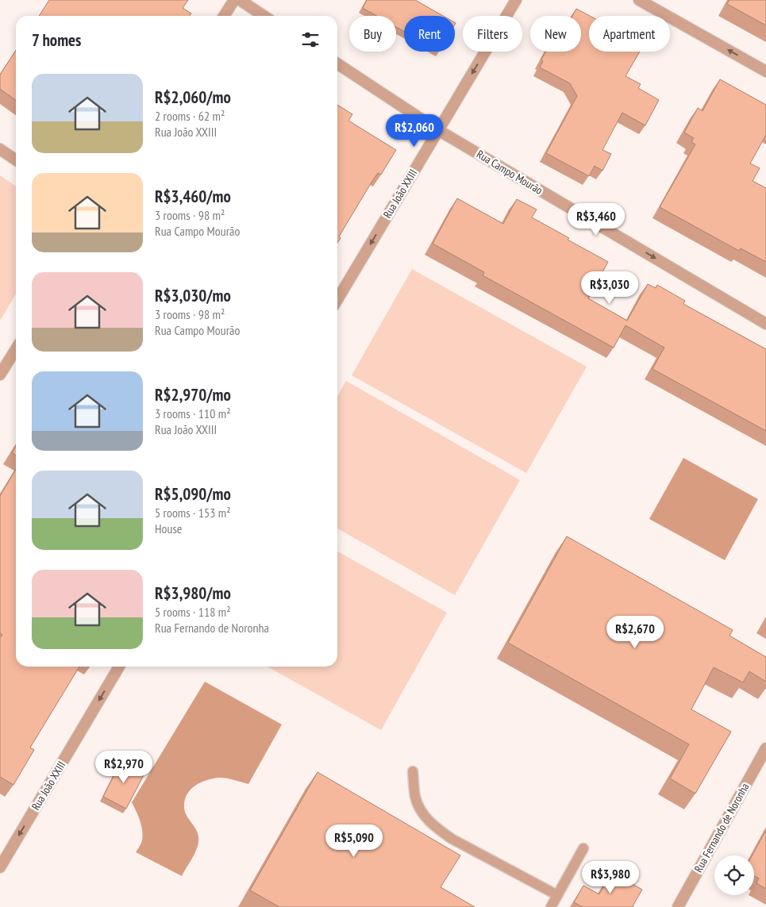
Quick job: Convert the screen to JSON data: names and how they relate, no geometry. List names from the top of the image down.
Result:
{
  "streets": {
    "street": ["Rua Campo Mourão", "Rua João XXIII", "Rua Fernando de Noronha"]
  },
  "crossings": [
    ["Rua Campo Mourão", "Rua João XXIII"]
  ],
  "one_way": ["Rua Campo Mourão", "Rua João XXIII"],
  "page": {
    "chip": [
      "Buy",
      "Rent",
      "Filters",
      "New",
      "Apartment"
    ],
    "heading": "7 homes",
    "list": [
      {
        "name": "R$2,060/mo",
        "note": "2 rooms · 62 m² · Rua João XXIII"
      },
      {
        "name": "R$3,460/mo",
        "note": "3 rooms · 98 m² · Rua Campo Mourão"
      },
      {
        "name": "R$3,030/mo",
        "note": "3 rooms · 98 m² · Rua Campo Mourão"
      },
      {
        "name": "R$2,970/mo",
        "note": "3 rooms · 110 m² · Rua João XXIII"
      },
      {
        "name": "R$5,090/mo",
        "note": "5 rooms · 153 m² · House"
      },
      {
        "name": "R$3,980/mo",
        "note": "5 rooms · 118 m² · Rua Fernando de Noronha"
      }
    ],
    "price": [
      "R$2,060",
      "R$3,460",
      "R$3,030",
      "R$2,670",
      "R$2,970",
      "R$5,090",
      "R$3,980"
    ]
  }
}
